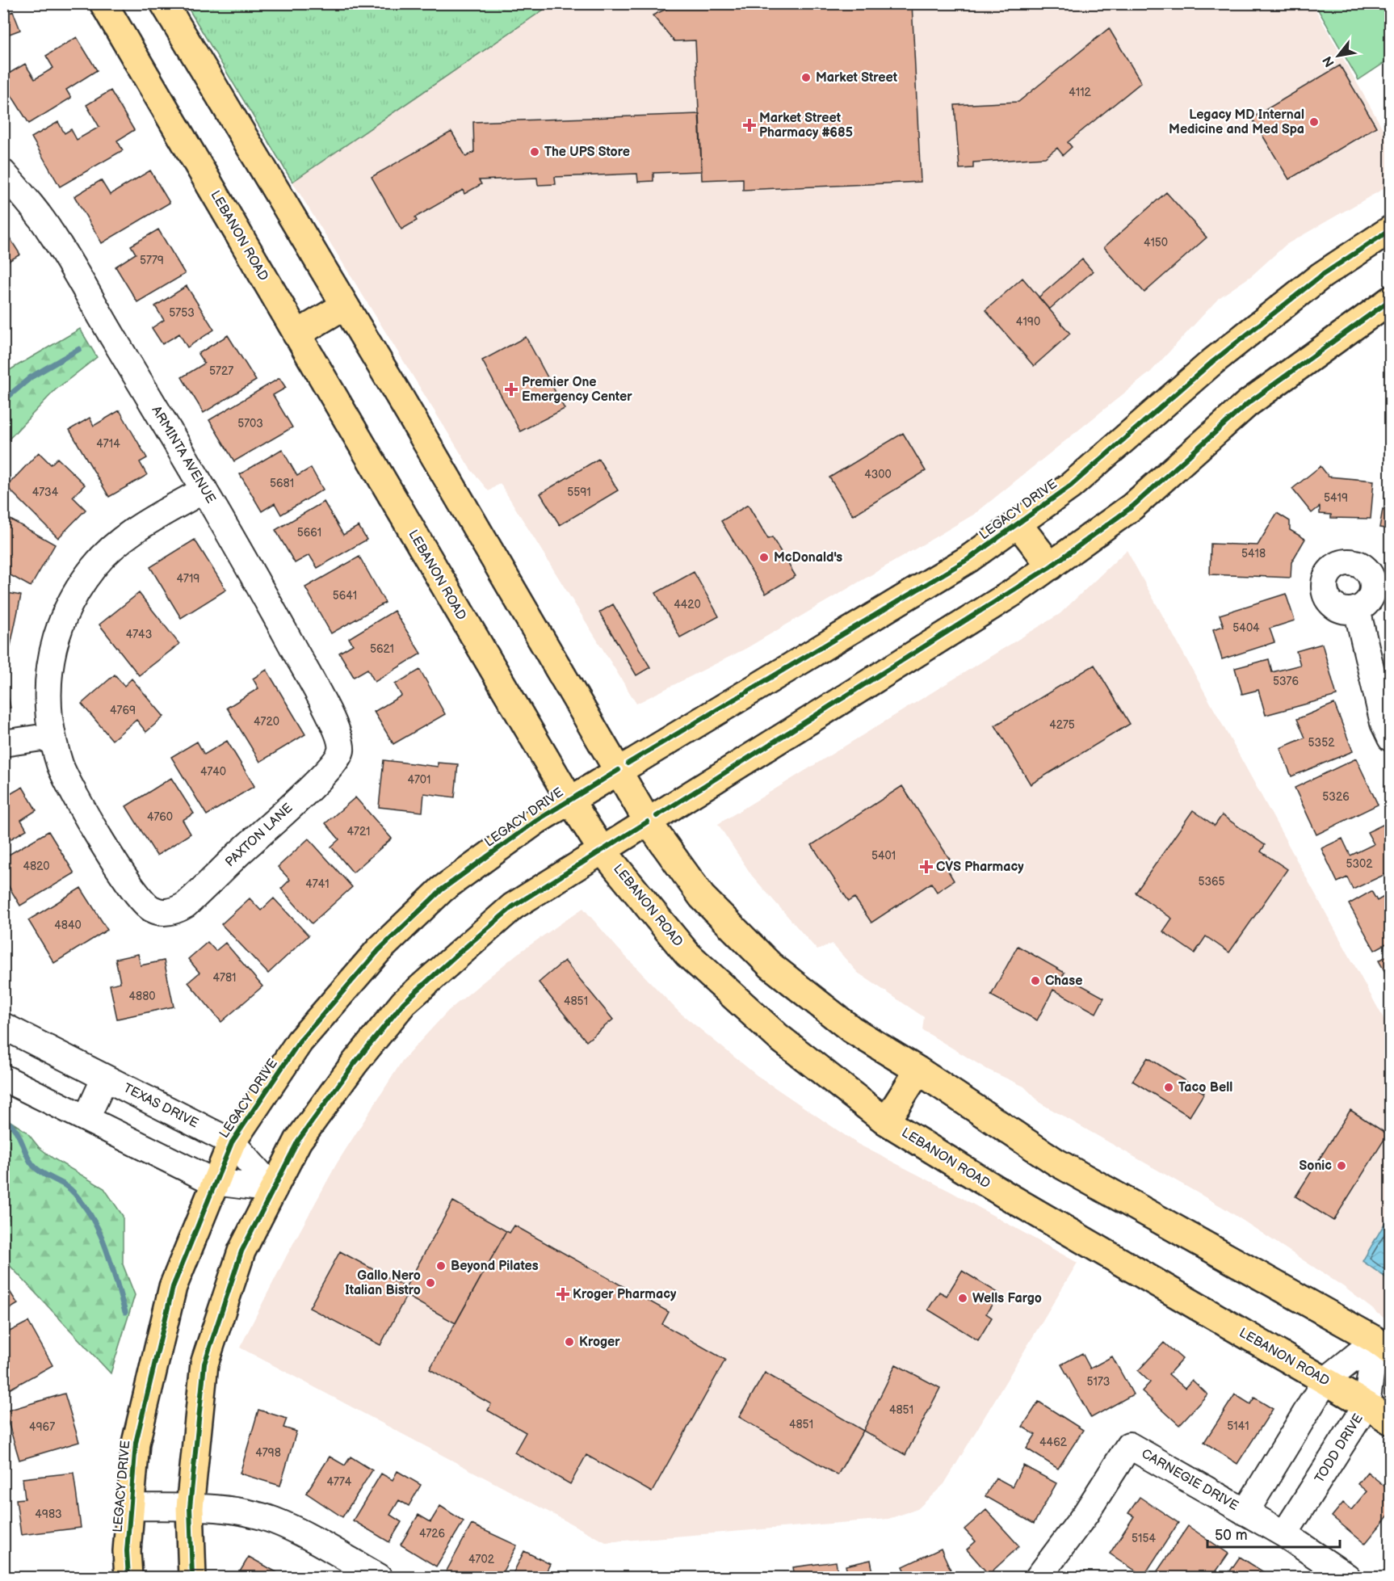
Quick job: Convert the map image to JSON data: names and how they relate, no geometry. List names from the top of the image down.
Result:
{
  "streets": {
    "main road": ["LEBANON ROAD", "LEGACY DRIVE"],
    "street": [
      "ARMINTA AVENUE",
      "PAXTON LANE",
      "TEXAS DRIVE",
      "TODD DRIVE",
      "CARNEGIE DRIVE"
    ]
  },
  "crossings": [
    ["LEBANON ROAD", "LEGACY DRIVE"],
    ["LEBANON ROAD", "TODD DRIVE"],
    ["ARMINTA AVENUE", "PAXTON LANE"],
    ["LEGACY DRIVE", "TEXAS DRIVE"],
    ["TODD DRIVE", "CARNEGIE DRIVE"]
  ],
  "places": {
    "other": [
      "Market Street",
      "Legacy MD Internal Medicine and Med Spa",
      "The UPS Store",
      "McDonald's",
      "Chase",
      "Taco Bell",
      "Sonic",
      "Beyond Pilates",
      "Gallo Nero Italian Bistro",
      "Wells Fargo",
      "Kroger"
    ],
    "health": [
      "Market Street Pharmacy #685",
      "Premier One Emergency Center",
      "CVS Pharmacy",
      "Kroger Pharmacy"
    ]
  },
  "house_numbers": [
    "4112",
    "4150",
    "5779",
    "5753",
    "4190",
    "5727",
    "5703",
    "4714",
    "4300",
    "5681",
    "4734",
    "5591",
    "5419",
    "5661",
    "5418",
    "4719",
    "5641",
    "4420",
    "5404",
    "4743",
    "5621",
    "5376",
    "4769",
    "4720",
    "4275",
    "5352",
    "4740",
    "4701",
    "5326",
    "4760",
    "4721",
    "5401",
    "5302",
    "4820",
    "5365",
    "4741",
    "4840",
    "4781",
    "4880",
    "4851",
    "5173",
    "4851",
    "4851",
    "5141",
    "4967",
    "4462",
    "4798",
    "4774",
    "4983",
    "4726",
    "5154",
    "4702"
  ],
  "scale_bar": "50 m",
  "north": "bottom left"
}
